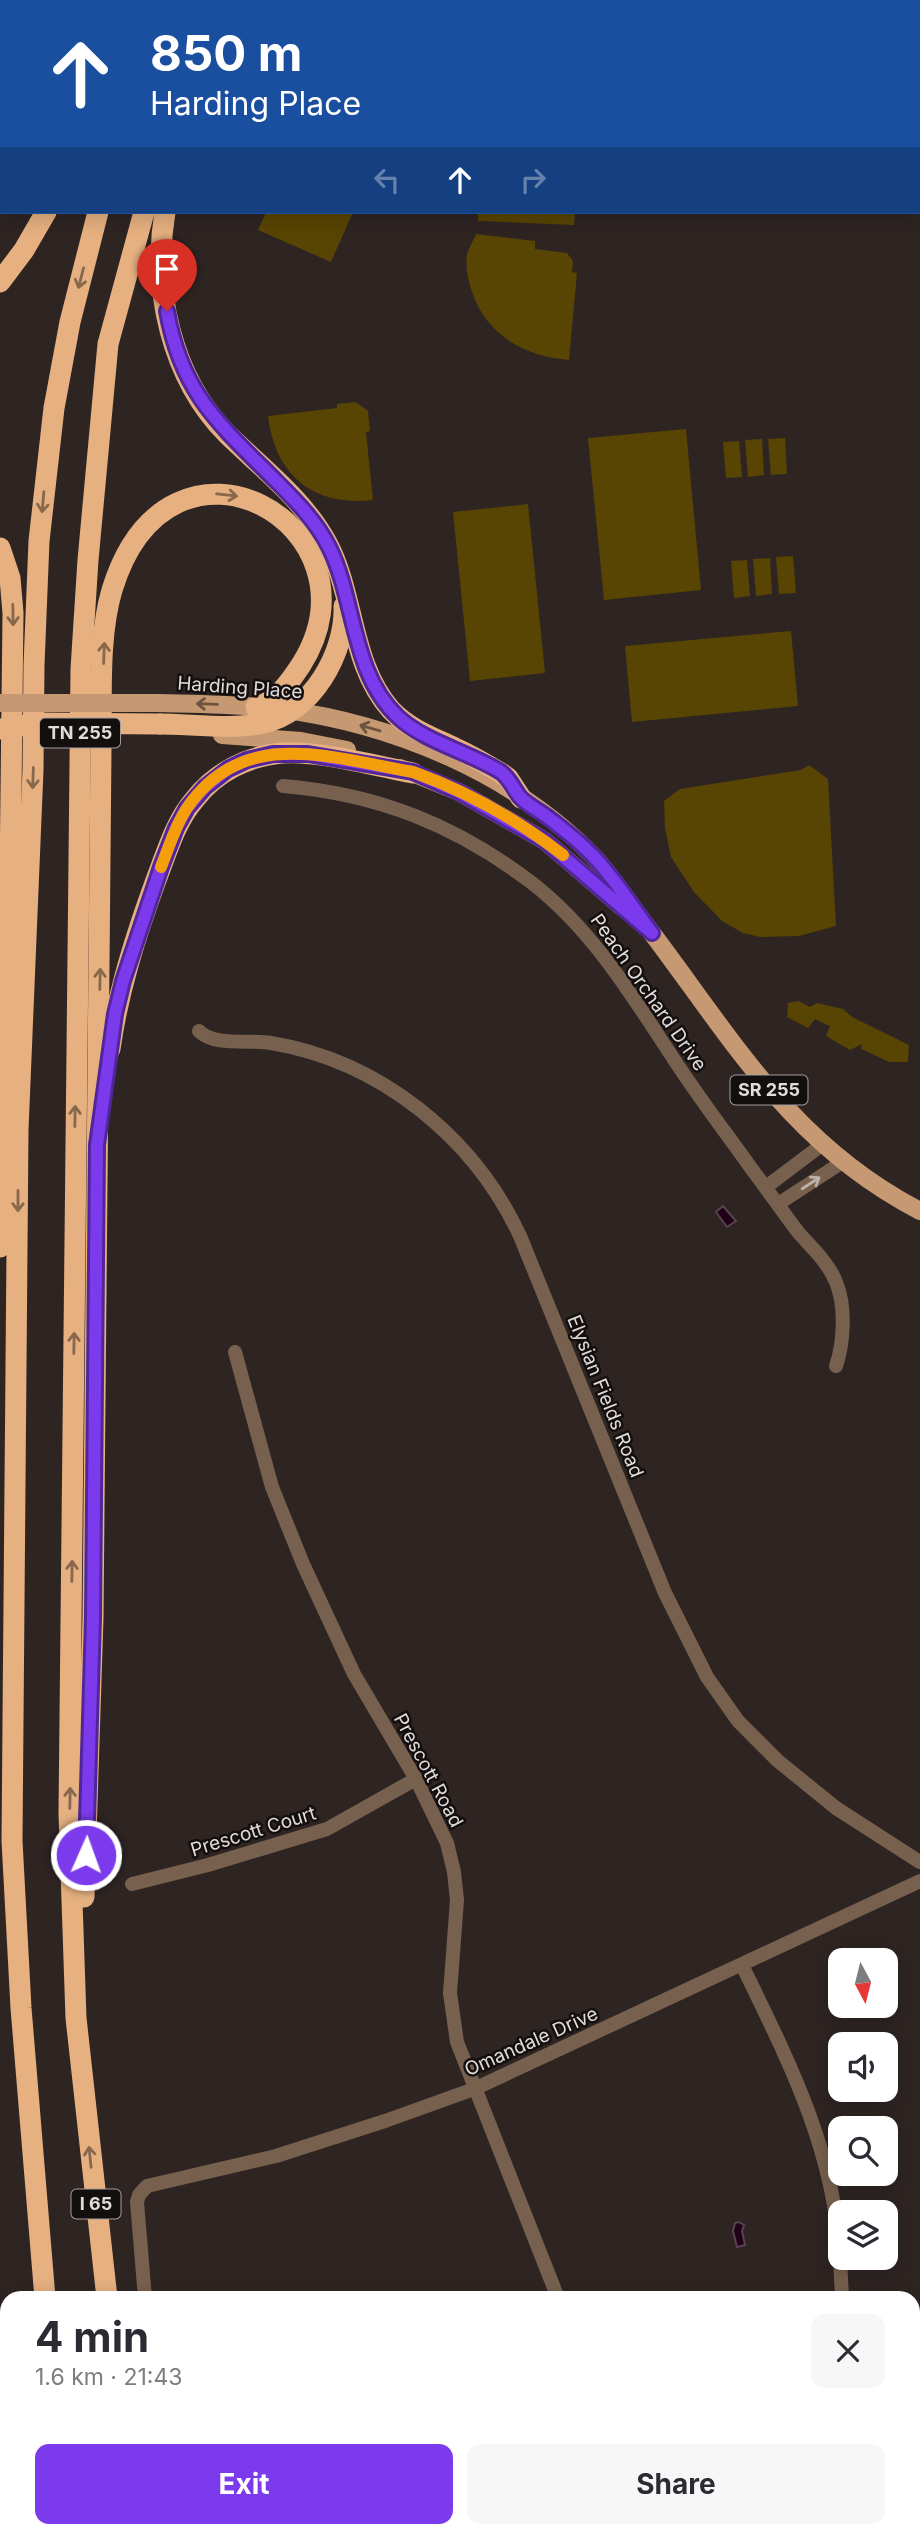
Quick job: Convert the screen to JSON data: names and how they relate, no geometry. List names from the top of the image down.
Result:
{
  "streets": {
    "highway": ["I 65"],
    "main road": ["Harding Place", "TN 255", "SR 255"],
    "street": [
      "Peach Orchard Drive",
      "Elysian Fields Road",
      "Prescott Road",
      "Prescott Court",
      "Omandale Drive"
    ]
  },
  "crossings": [
    ["Prescott Road", "Prescott Court"],
    ["Prescott Road", "Omandale Drive"]
  ],
  "north": "bottom",
  "page": {
    "turn": ["850 m", "Harding Place"],
    "heading": ["4 min", "1.6 km · 21:43"],
    "buttons": ["Exit", "Share"]
  }
}
